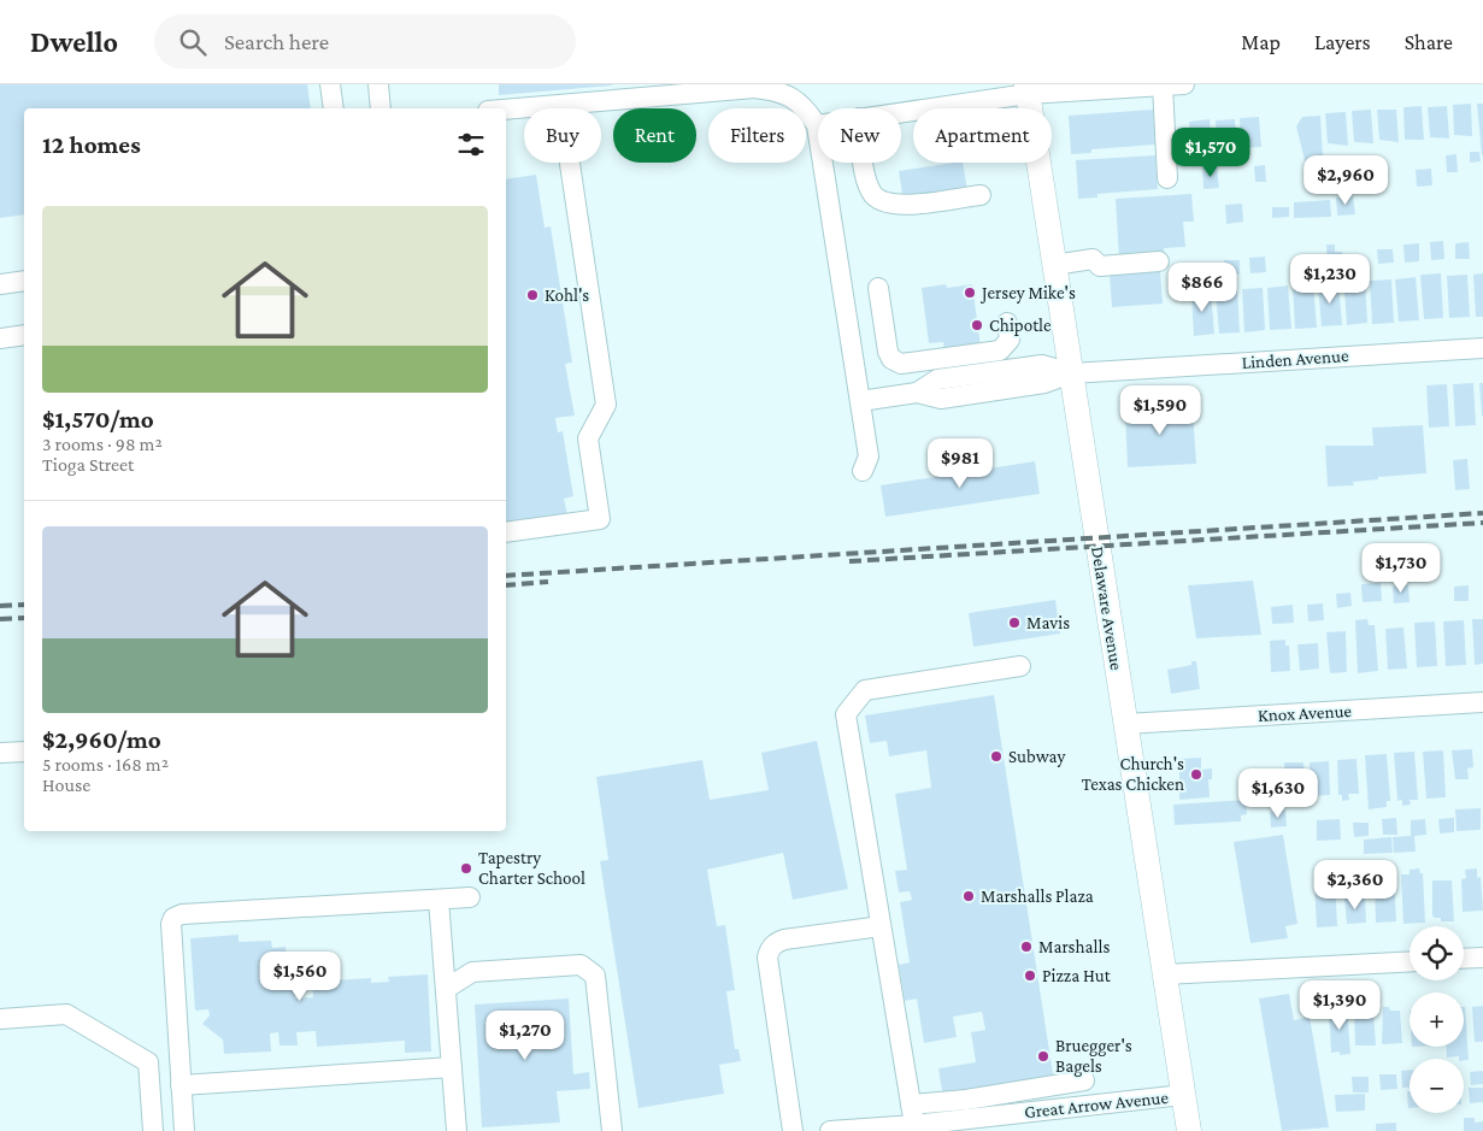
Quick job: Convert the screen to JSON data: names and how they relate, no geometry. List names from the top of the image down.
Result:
{
  "streets": {
    "main road": ["Delaware Avenue"],
    "street": ["Linden Avenue", "Knox Avenue", "Great Arrow Avenue"]
  },
  "crossings": [
    ["Linden Avenue", "Delaware Avenue"],
    ["Delaware Avenue", "Knox Avenue"],
    ["Delaware Avenue", "Great Arrow Avenue"]
  ],
  "places": [
    "Jersey Mike's",
    "Kohl's",
    "Chipotle",
    "Mavis",
    "Subway",
    "Church's Texas Chicken",
    "Tapestry Charter School",
    "Marshalls Plaza",
    "Marshalls",
    "Pizza Hut",
    "Bruegger's Bagels"
  ],
  "page": {
    "header": "Dwello",
    "search": "Search here",
    "nav": ["Map", "Layers", "Share"],
    "chip": [
      "Buy",
      "Rent",
      "Filters",
      "New",
      "Apartment"
    ],
    "heading": "12 homes",
    "price": [
      "$1,570",
      "$2,960",
      "$1,230",
      "$866",
      "$1,590",
      "$981",
      "$1,730",
      "$1,630",
      "$2,360",
      "$1,560",
      "$1,390",
      "$1,270"
    ],
    "list": [
      {
        "name": "$1,570/mo",
        "note": "3 rooms · 98 m² · Tioga Street"
      },
      {
        "name": "$2,960/mo",
        "note": "5 rooms · 168 m² · House"
      }
    ],
    "map_buttons": ["+", "−"]
  }
}
